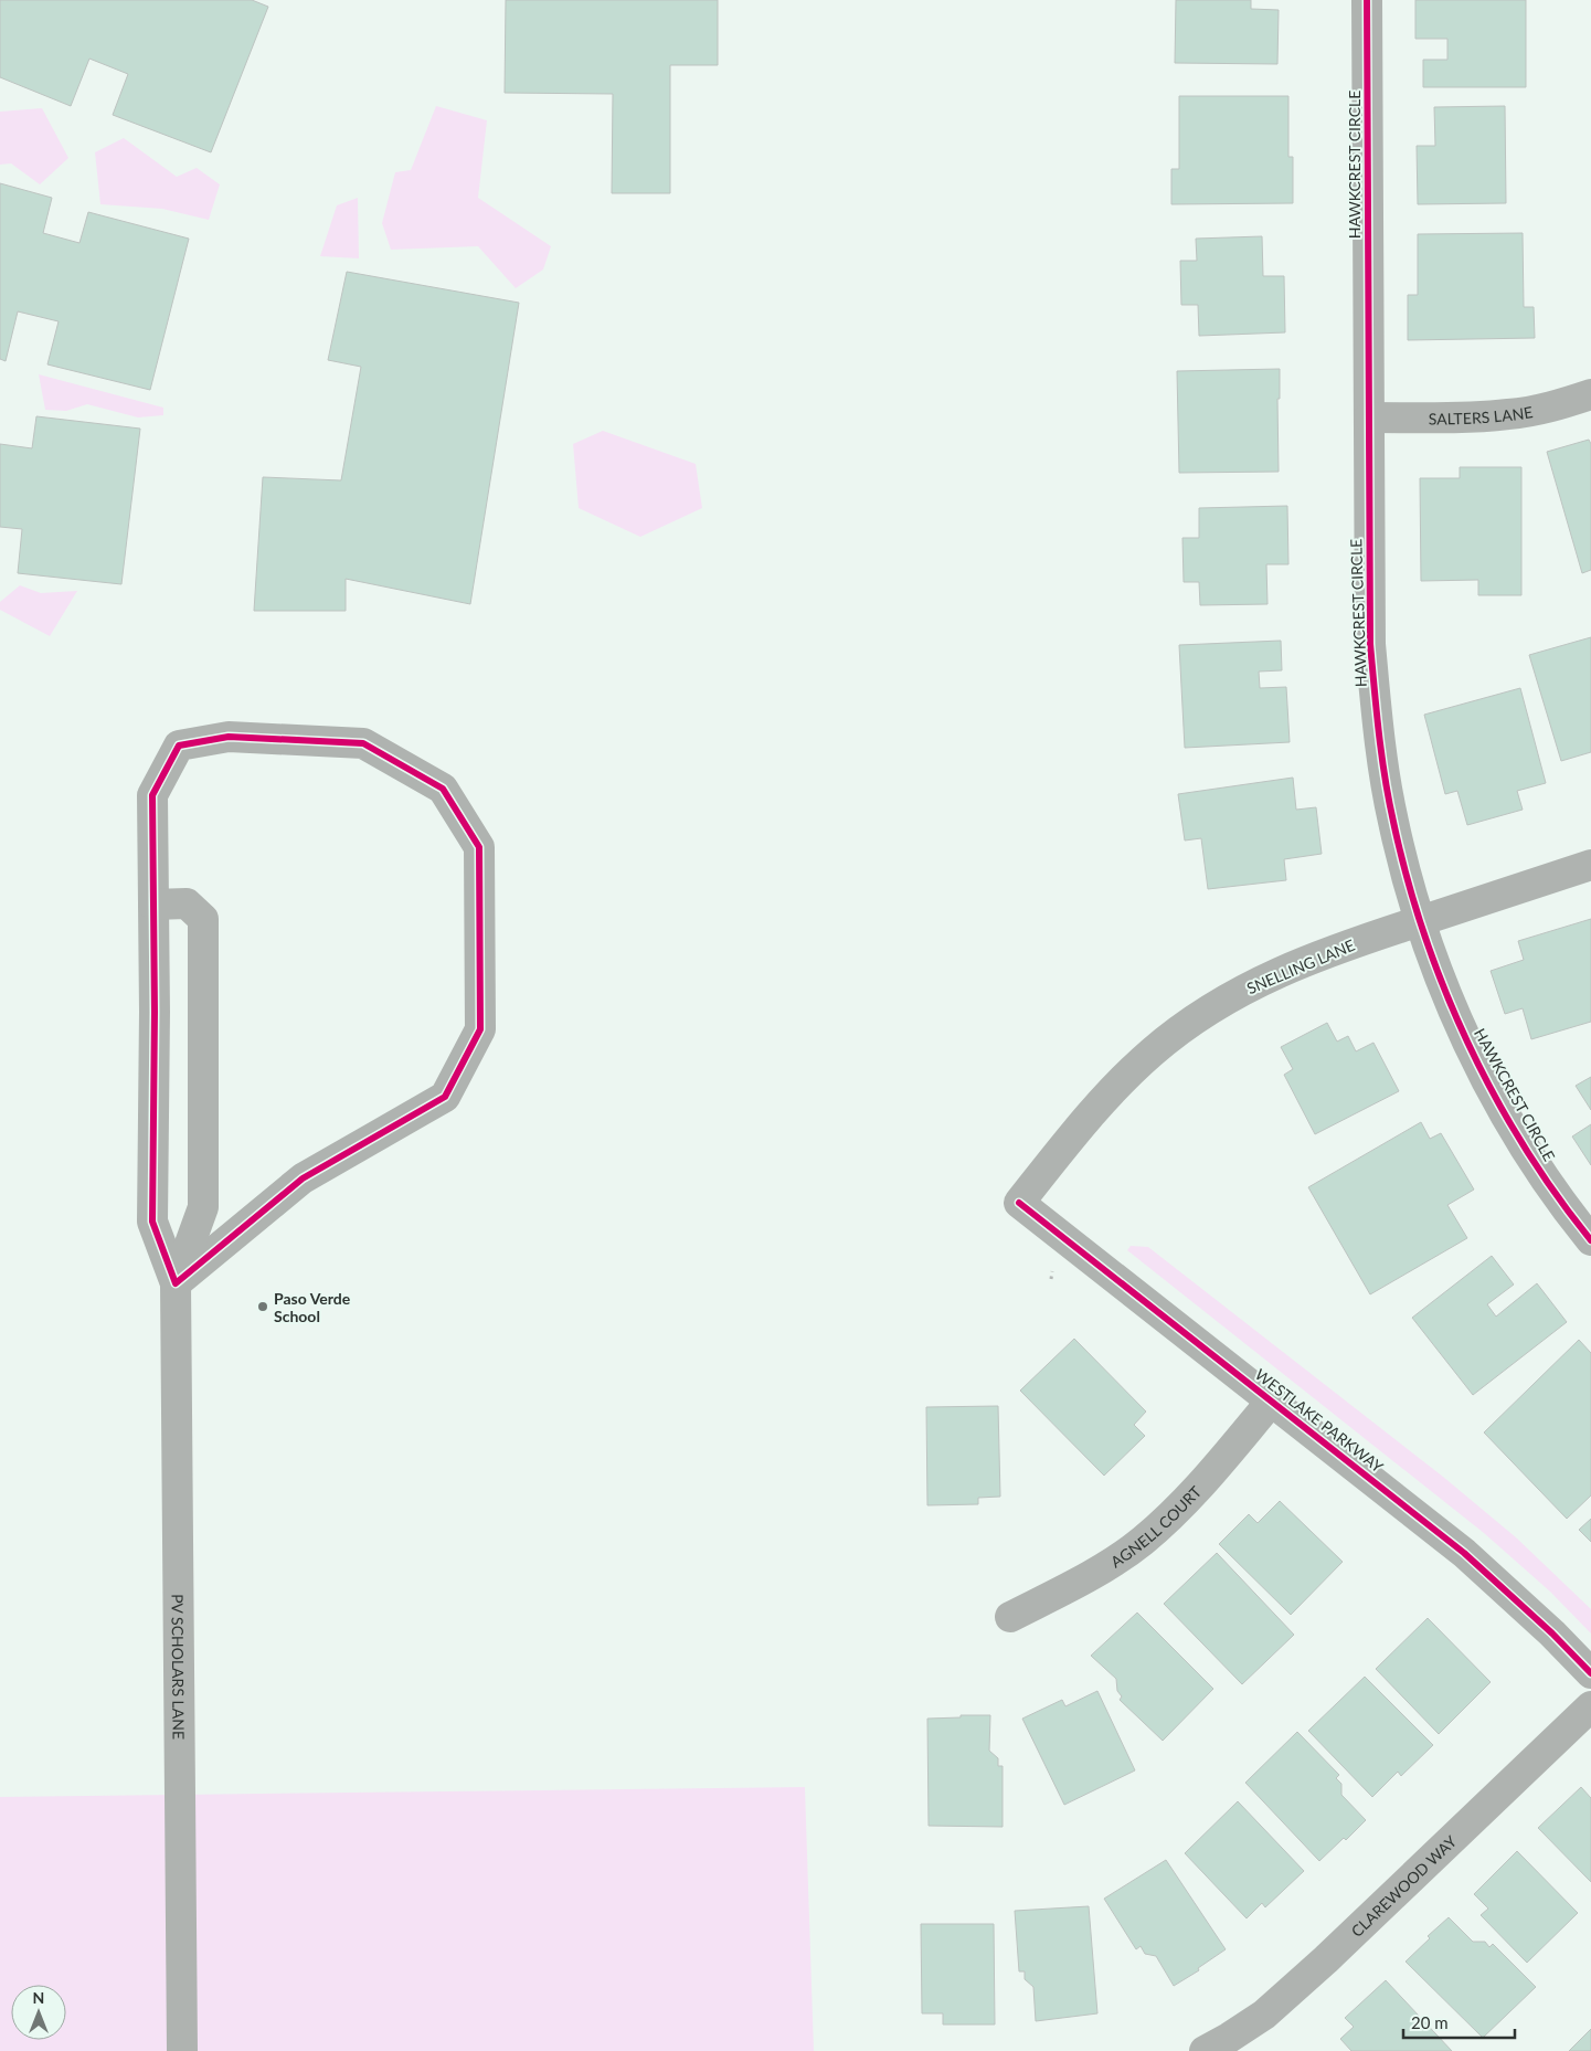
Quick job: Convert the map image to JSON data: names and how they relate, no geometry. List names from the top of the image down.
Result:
{
  "streets": {
    "street": [
      "HAWKCREST CIRCLE",
      "SALTERS LANE",
      "SNELLING LANE",
      "WESTLAKE PARKWAY",
      "AGNELL COURT",
      "PV SCHOLARS LANE",
      "CLAREWOOD WAY"
    ]
  },
  "crossings": [
    ["HAWKCREST CIRCLE", "SALTERS LANE"],
    ["HAWKCREST CIRCLE", "SNELLING LANE"],
    ["SNELLING LANE", "WESTLAKE PARKWAY"],
    ["WESTLAKE PARKWAY", "AGNELL COURT"]
  ],
  "places": ["Paso Verde School"],
  "scale_bar": "20 m",
  "north": "top"
}
